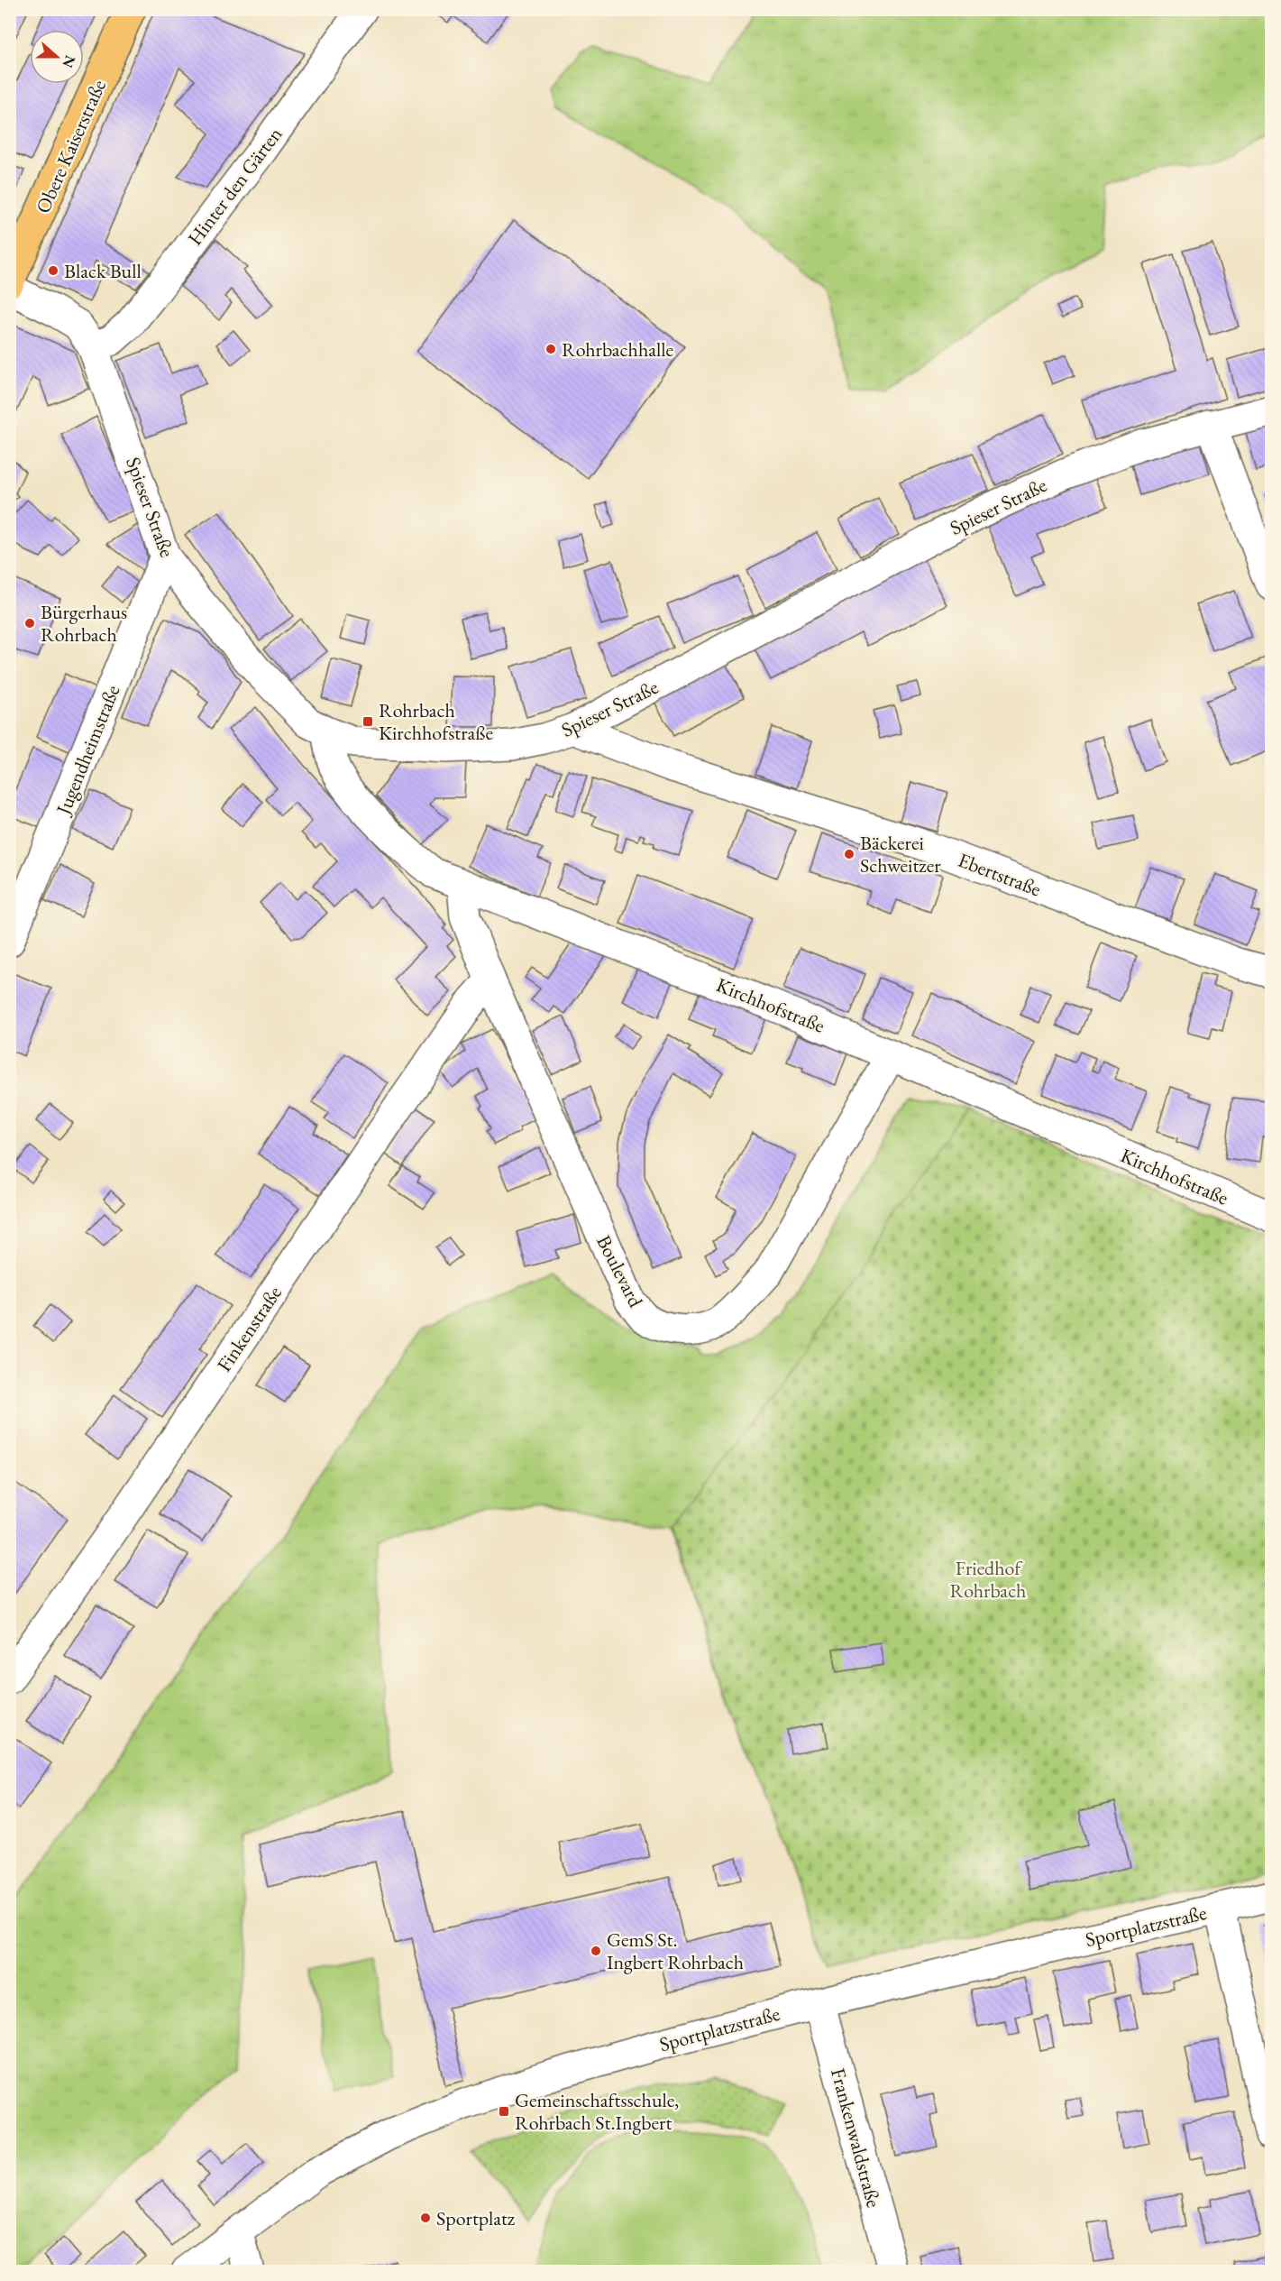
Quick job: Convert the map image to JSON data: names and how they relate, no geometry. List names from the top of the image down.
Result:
{
  "streets": {
    "main road": ["Obere Kaiserstraße"],
    "street": [
      "Hinter den Gärten",
      "Spieser Straße",
      "Jugendheimstraße",
      "Ebertstraße",
      "Kirchhofstraße",
      "Boulevard",
      "Finkenstraße",
      "Sportplatzstraße",
      "Frankenwaldstraße"
    ]
  },
  "crossings": [
    ["Hinter den Gärten", "Spieser Straße"],
    ["Spieser Straße", "Jugendheimstraße"],
    ["Spieser Straße", "Ebertstraße"],
    ["Spieser Straße", "Kirchhofstraße"],
    ["Kirchhofstraße", "Boulevard"],
    ["Boulevard", "Finkenstraße"],
    ["Sportplatzstraße", "Frankenwaldstraße"]
  ],
  "parks": ["Friedhof Rohrbach"],
  "places": {
    "other": [
      "Black Bull",
      "Rohrbachhalle",
      "Bürgerhaus Rohrbach",
      "Bäckerei Schweitzer",
      "GemS St. Ingbert Rohrbach",
      "Sportplatz"
    ],
    "transit": ["Rohrbach Kirchhofstraße", "Gemeinschaftsschule, Rohrbach St.Ingbert"]
  },
  "north": "right"
}
